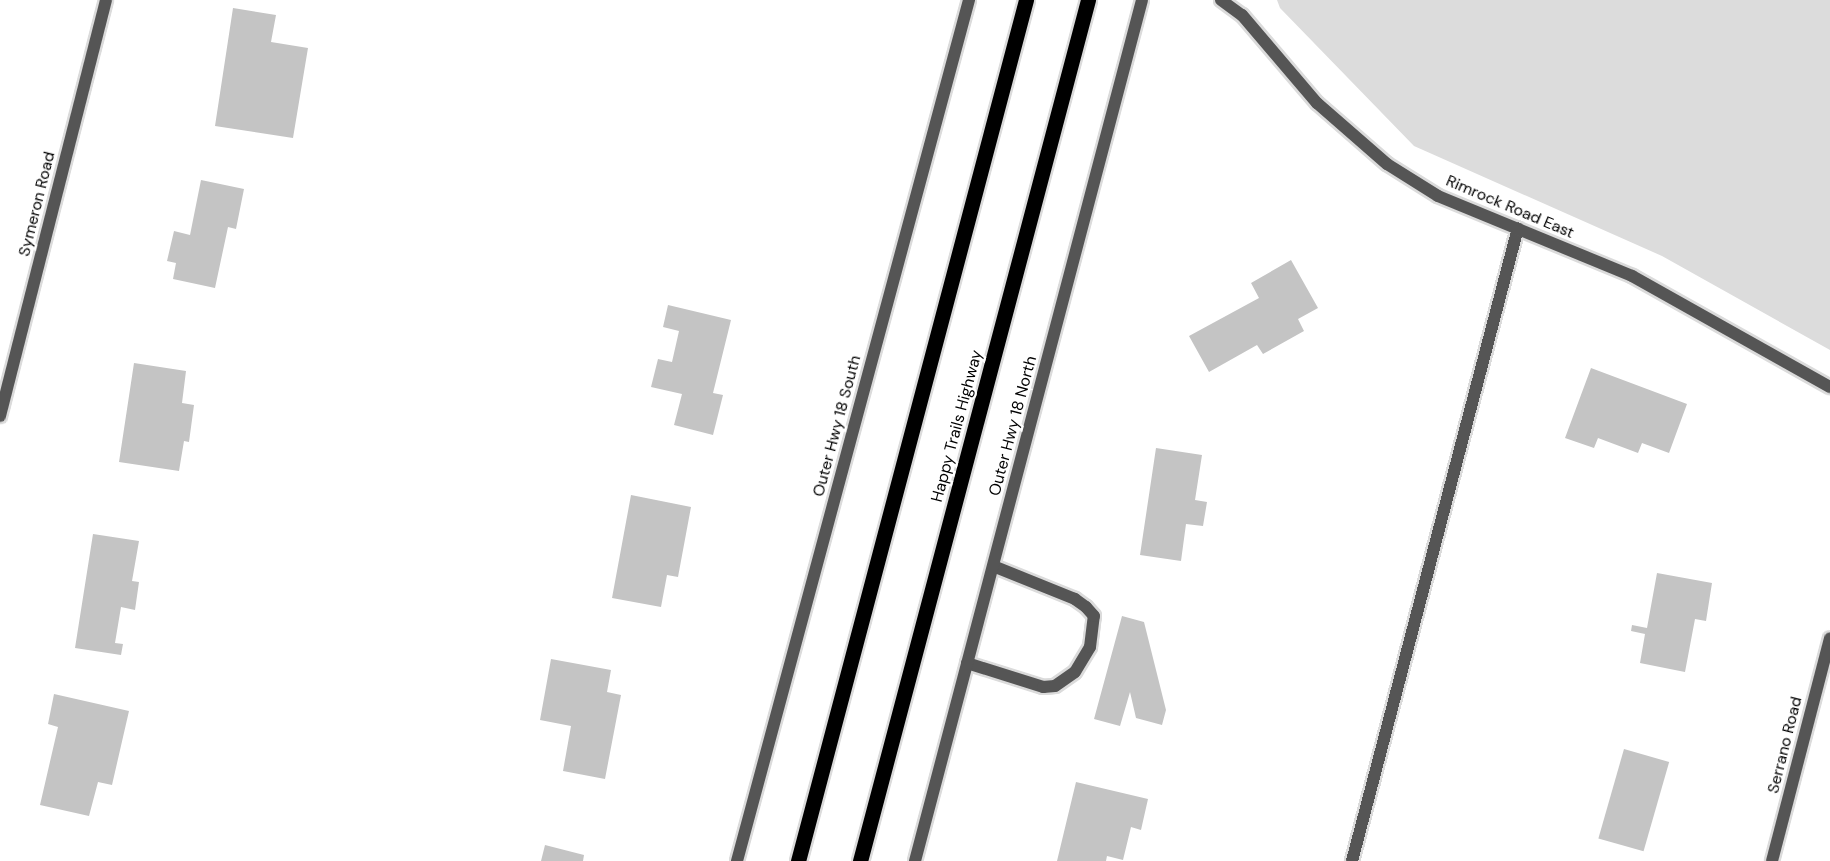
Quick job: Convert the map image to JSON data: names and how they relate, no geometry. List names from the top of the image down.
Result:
{
  "streets": {
    "main road": ["Happy Trails Highway"],
    "street": [
      "Symeron Road",
      "Rimrock Road East",
      "Outer Hwy 18 South",
      "Outer Hwy 18 North",
      "Serrano Road"
    ]
  }
}
